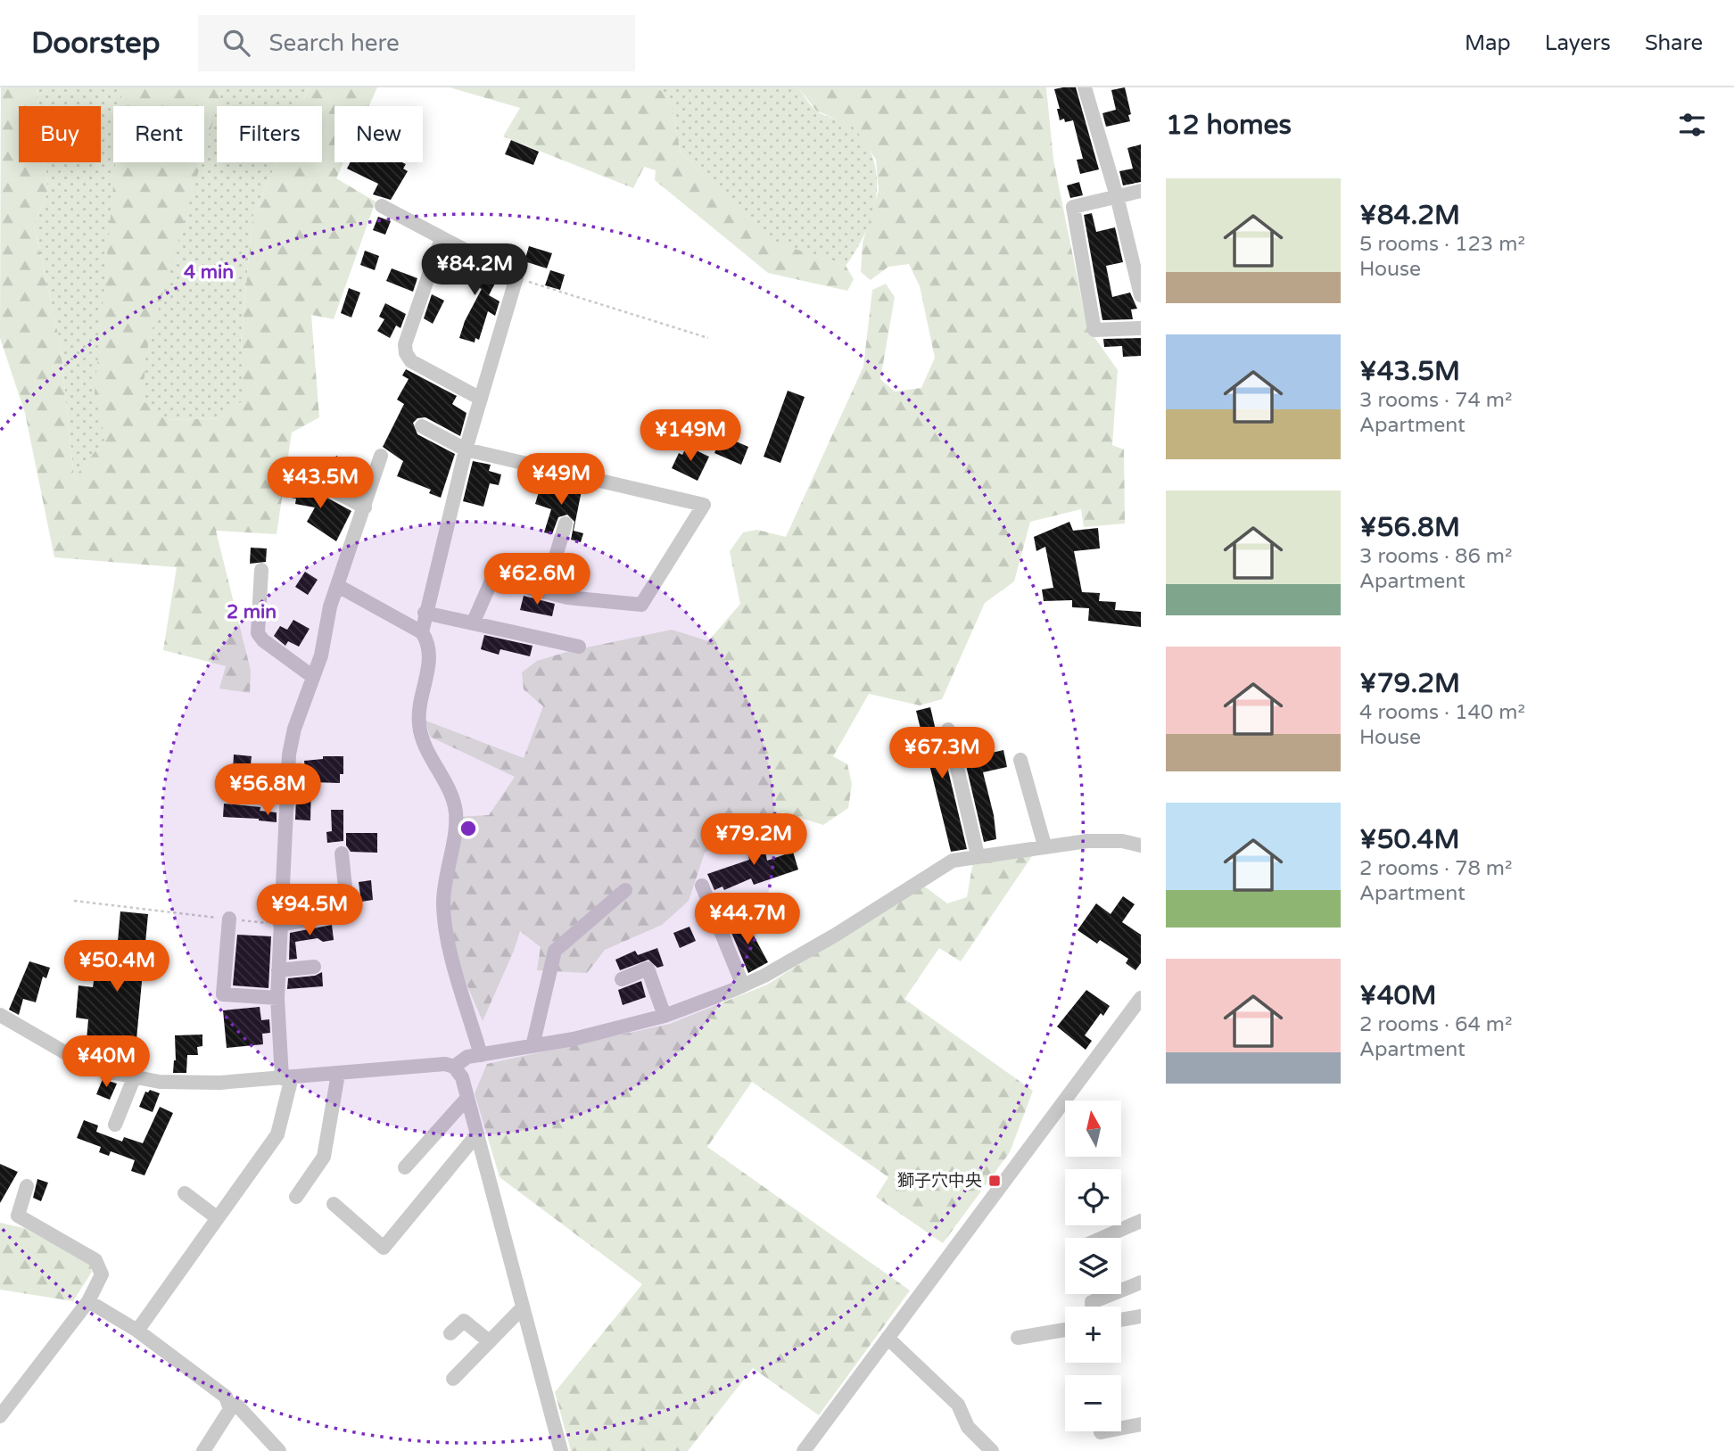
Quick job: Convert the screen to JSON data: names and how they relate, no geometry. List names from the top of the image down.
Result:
{
  "places": {
    "transit": ["獅子穴中央"]
  },
  "north": "top",
  "page": {
    "header": "Doorstep",
    "search": "Search here",
    "nav": ["Map", "Layers", "Share"],
    "heading": "12 homes",
    "chip": [
      "Buy",
      "Rent",
      "Filters",
      "New"
    ],
    "list": [
      {
        "name": "¥84.2M",
        "note": "5 rooms · 123 m² · House"
      },
      {
        "name": "¥43.5M",
        "note": "3 rooms · 74 m² · Apartment"
      },
      {
        "name": "¥56.8M",
        "note": "3 rooms · 86 m² · Apartment"
      },
      {
        "name": "¥79.2M",
        "note": "4 rooms · 140 m² · House"
      },
      {
        "name": "¥50.4M",
        "note": "2 rooms · 78 m² · Apartment"
      },
      {
        "name": "¥40M",
        "note": "2 rooms · 64 m² · Apartment"
      }
    ],
    "price": [
      "¥84.2M",
      "¥149M",
      "¥49M",
      "¥43.5M",
      "¥62.6M",
      "¥67.3M",
      "¥56.8M",
      "¥79.2M",
      "¥94.5M",
      "¥44.7M",
      "¥50.4M",
      "¥40M"
    ],
    "map_buttons": ["+", "−"]
  },
  "rings": ["4 min", "2 min"]
}
